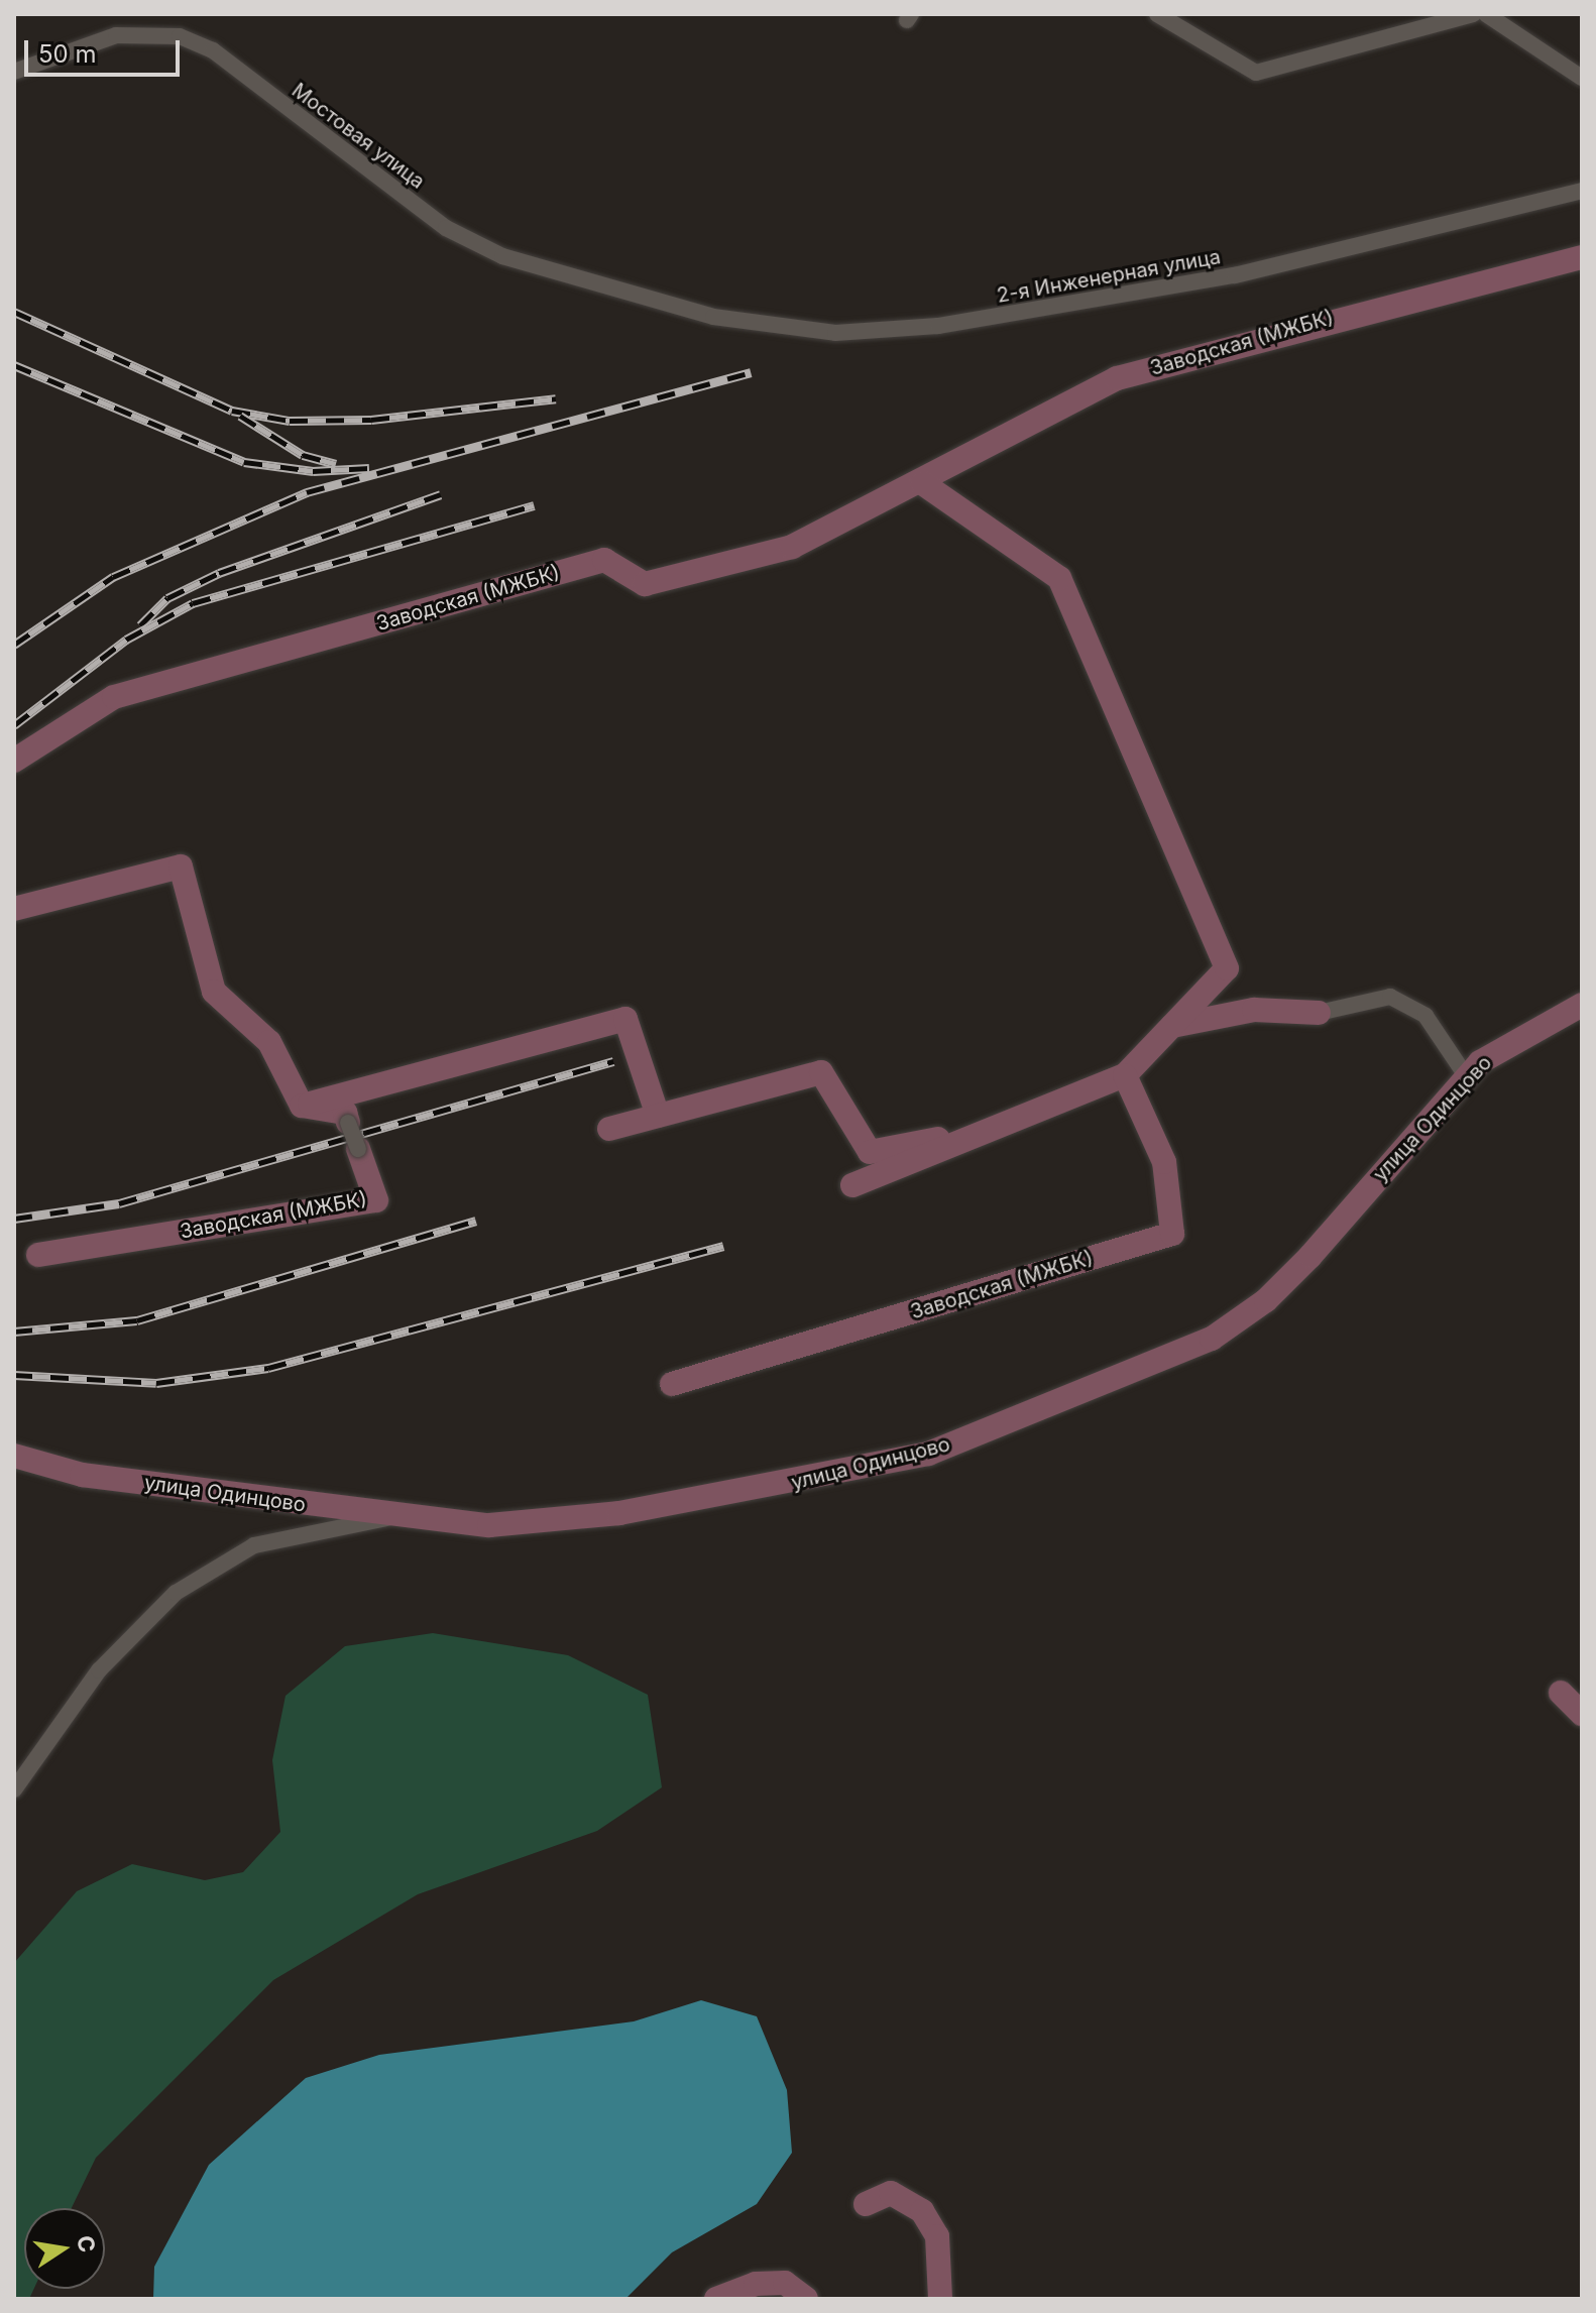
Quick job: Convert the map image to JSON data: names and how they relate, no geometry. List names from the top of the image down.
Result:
{
  "streets": {
    "street": [
      "Мостовая улица",
      "2-я Инженерная улица",
      "Заводская (МЖБК)",
      "улица Одинцово"
    ]
  },
  "crossings": [
    ["Мостовая улица", "2-я Инженерная улица"]
  ],
  "scale_bar": "50 m",
  "north": "right"
}
